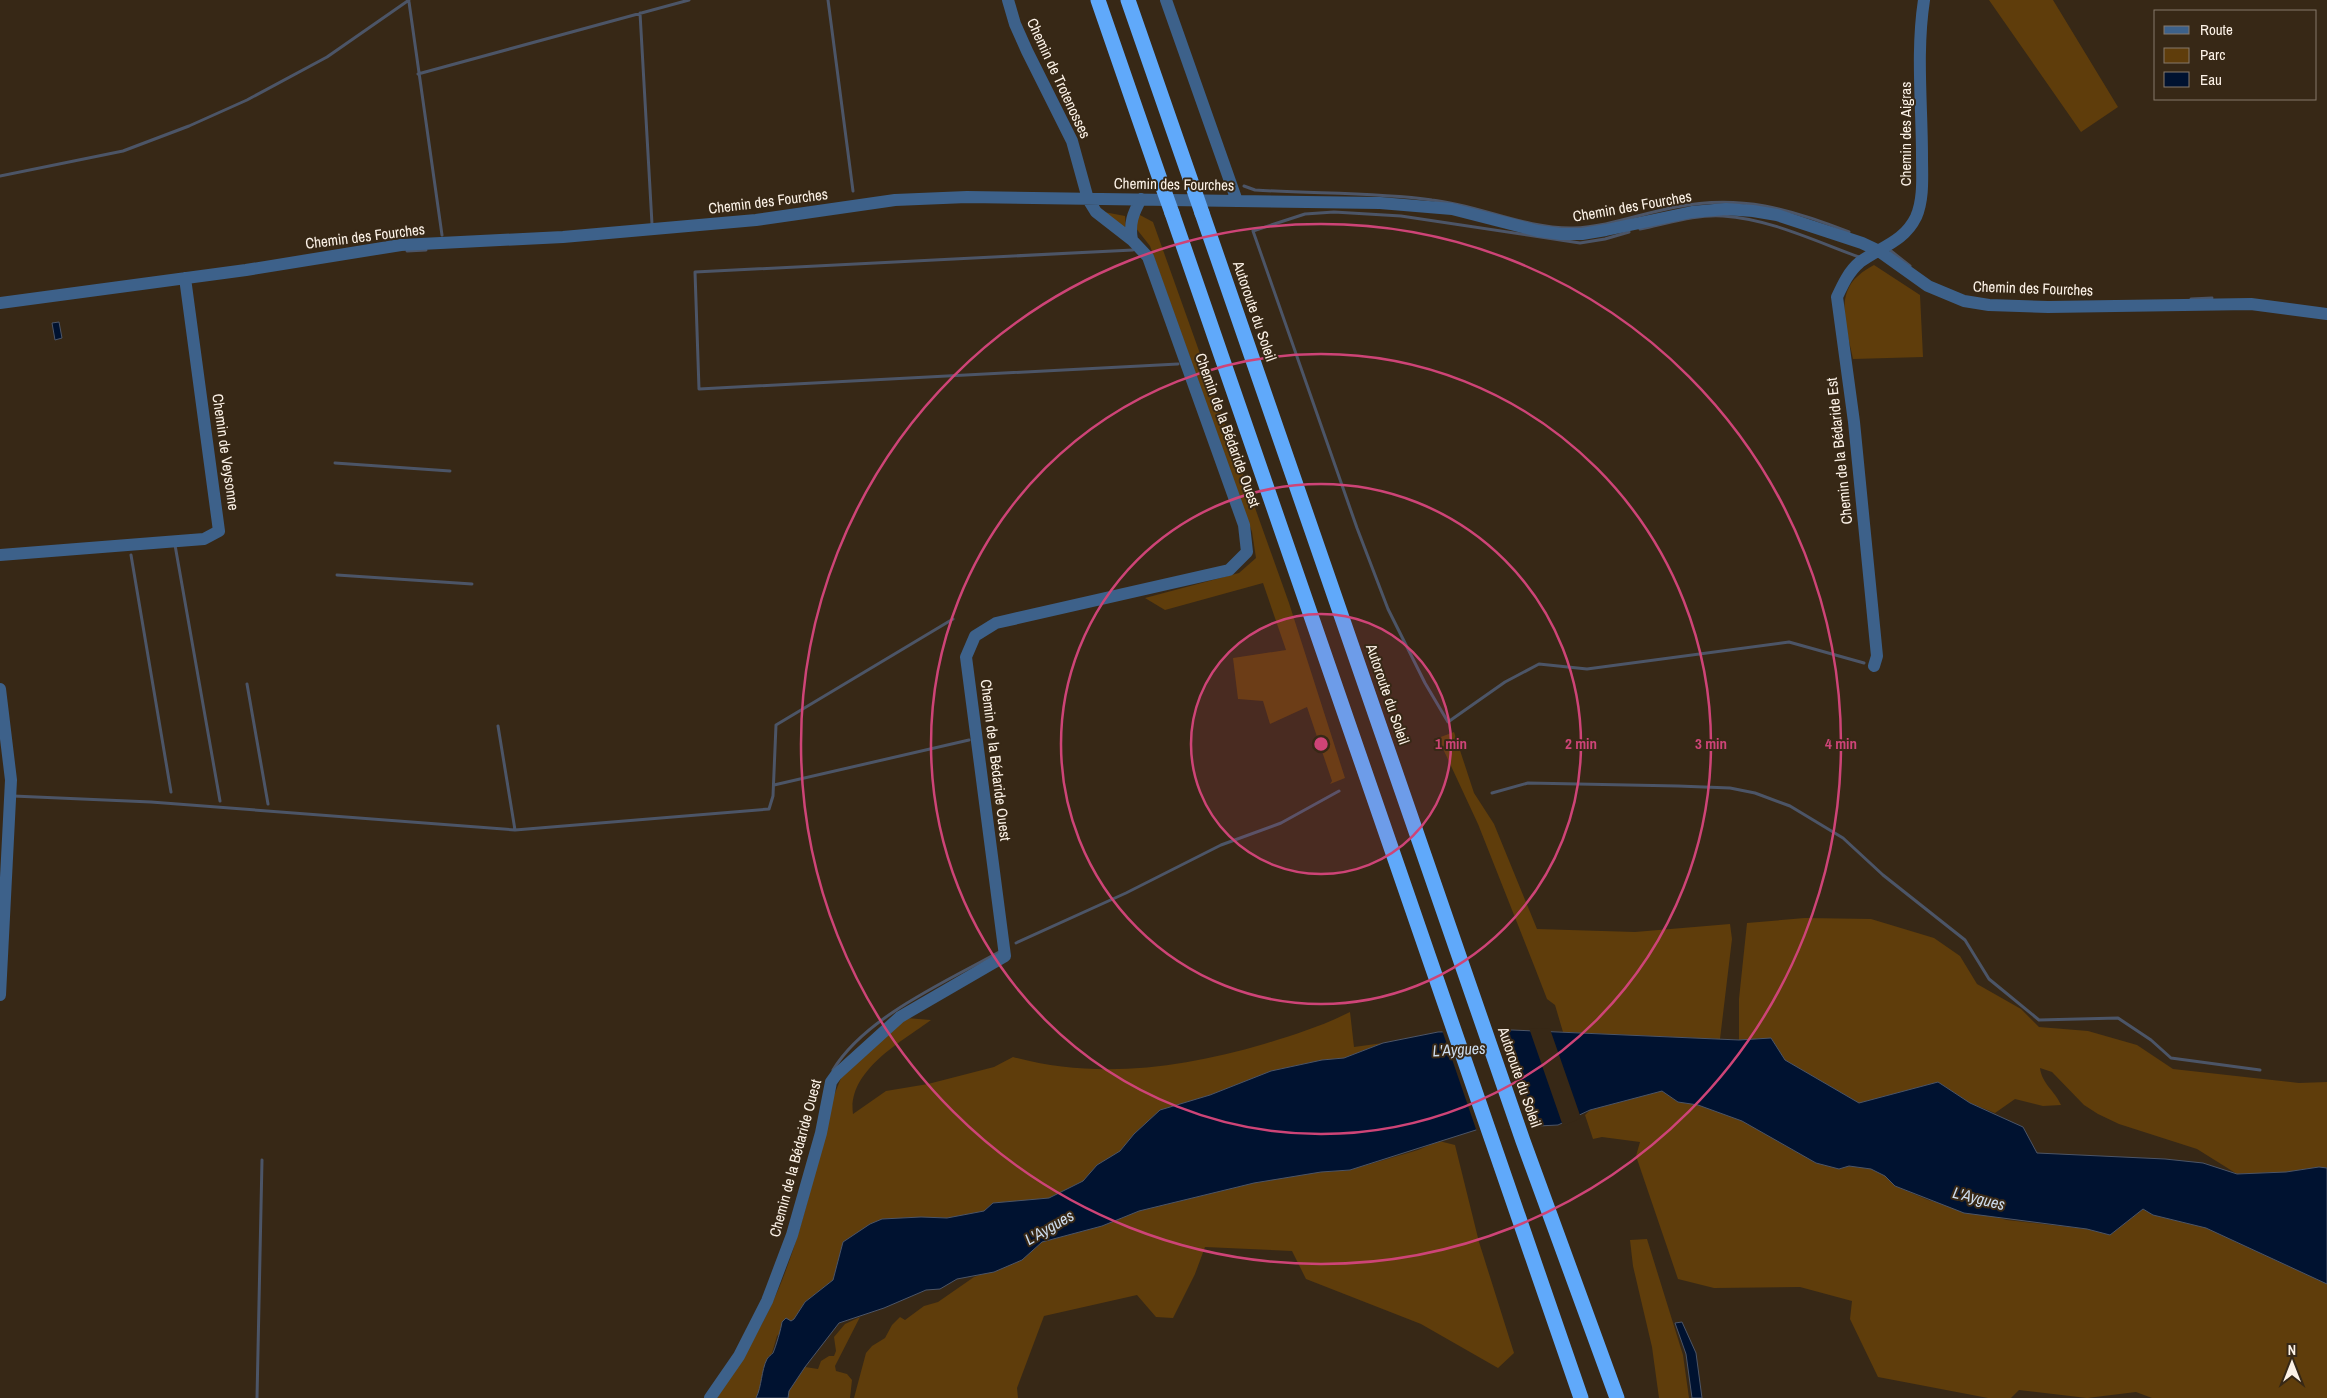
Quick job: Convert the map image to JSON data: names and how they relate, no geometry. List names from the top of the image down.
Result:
{
  "streets": {
    "highway": ["Autoroute du Soleil"],
    "street": [
      "Chemin de Trotenosses",
      "Chemin des Aigras",
      "Chemin des Fourches",
      "Chemin de la Bédaride Ouest",
      "Chemin de la Bédaride Est",
      "Chemin de Veysonne"
    ]
  },
  "crossings": [
    ["Chemin de Trotenosses", "Chemin des Fourches"],
    ["Chemin de Trotenosses", "Chemin de la Bédaride Ouest"],
    ["Chemin des Aigras", "Chemin des Fourches"],
    ["Chemin des Aigras", "Chemin de la Bédaride Est"],
    ["Chemin des Fourches", "Chemin de la Bédaride Ouest"],
    ["Chemin des Fourches", "Chemin de la Bédaride Est"],
    ["Chemin des Fourches", "Chemin de Veysonne"]
  ],
  "water": ["L'Aygues"],
  "legend": ["Route", "Parc", "Eau"],
  "north": "top",
  "rings": [
    "1 min",
    "2 min",
    "3 min",
    "4 min"
  ]
}
